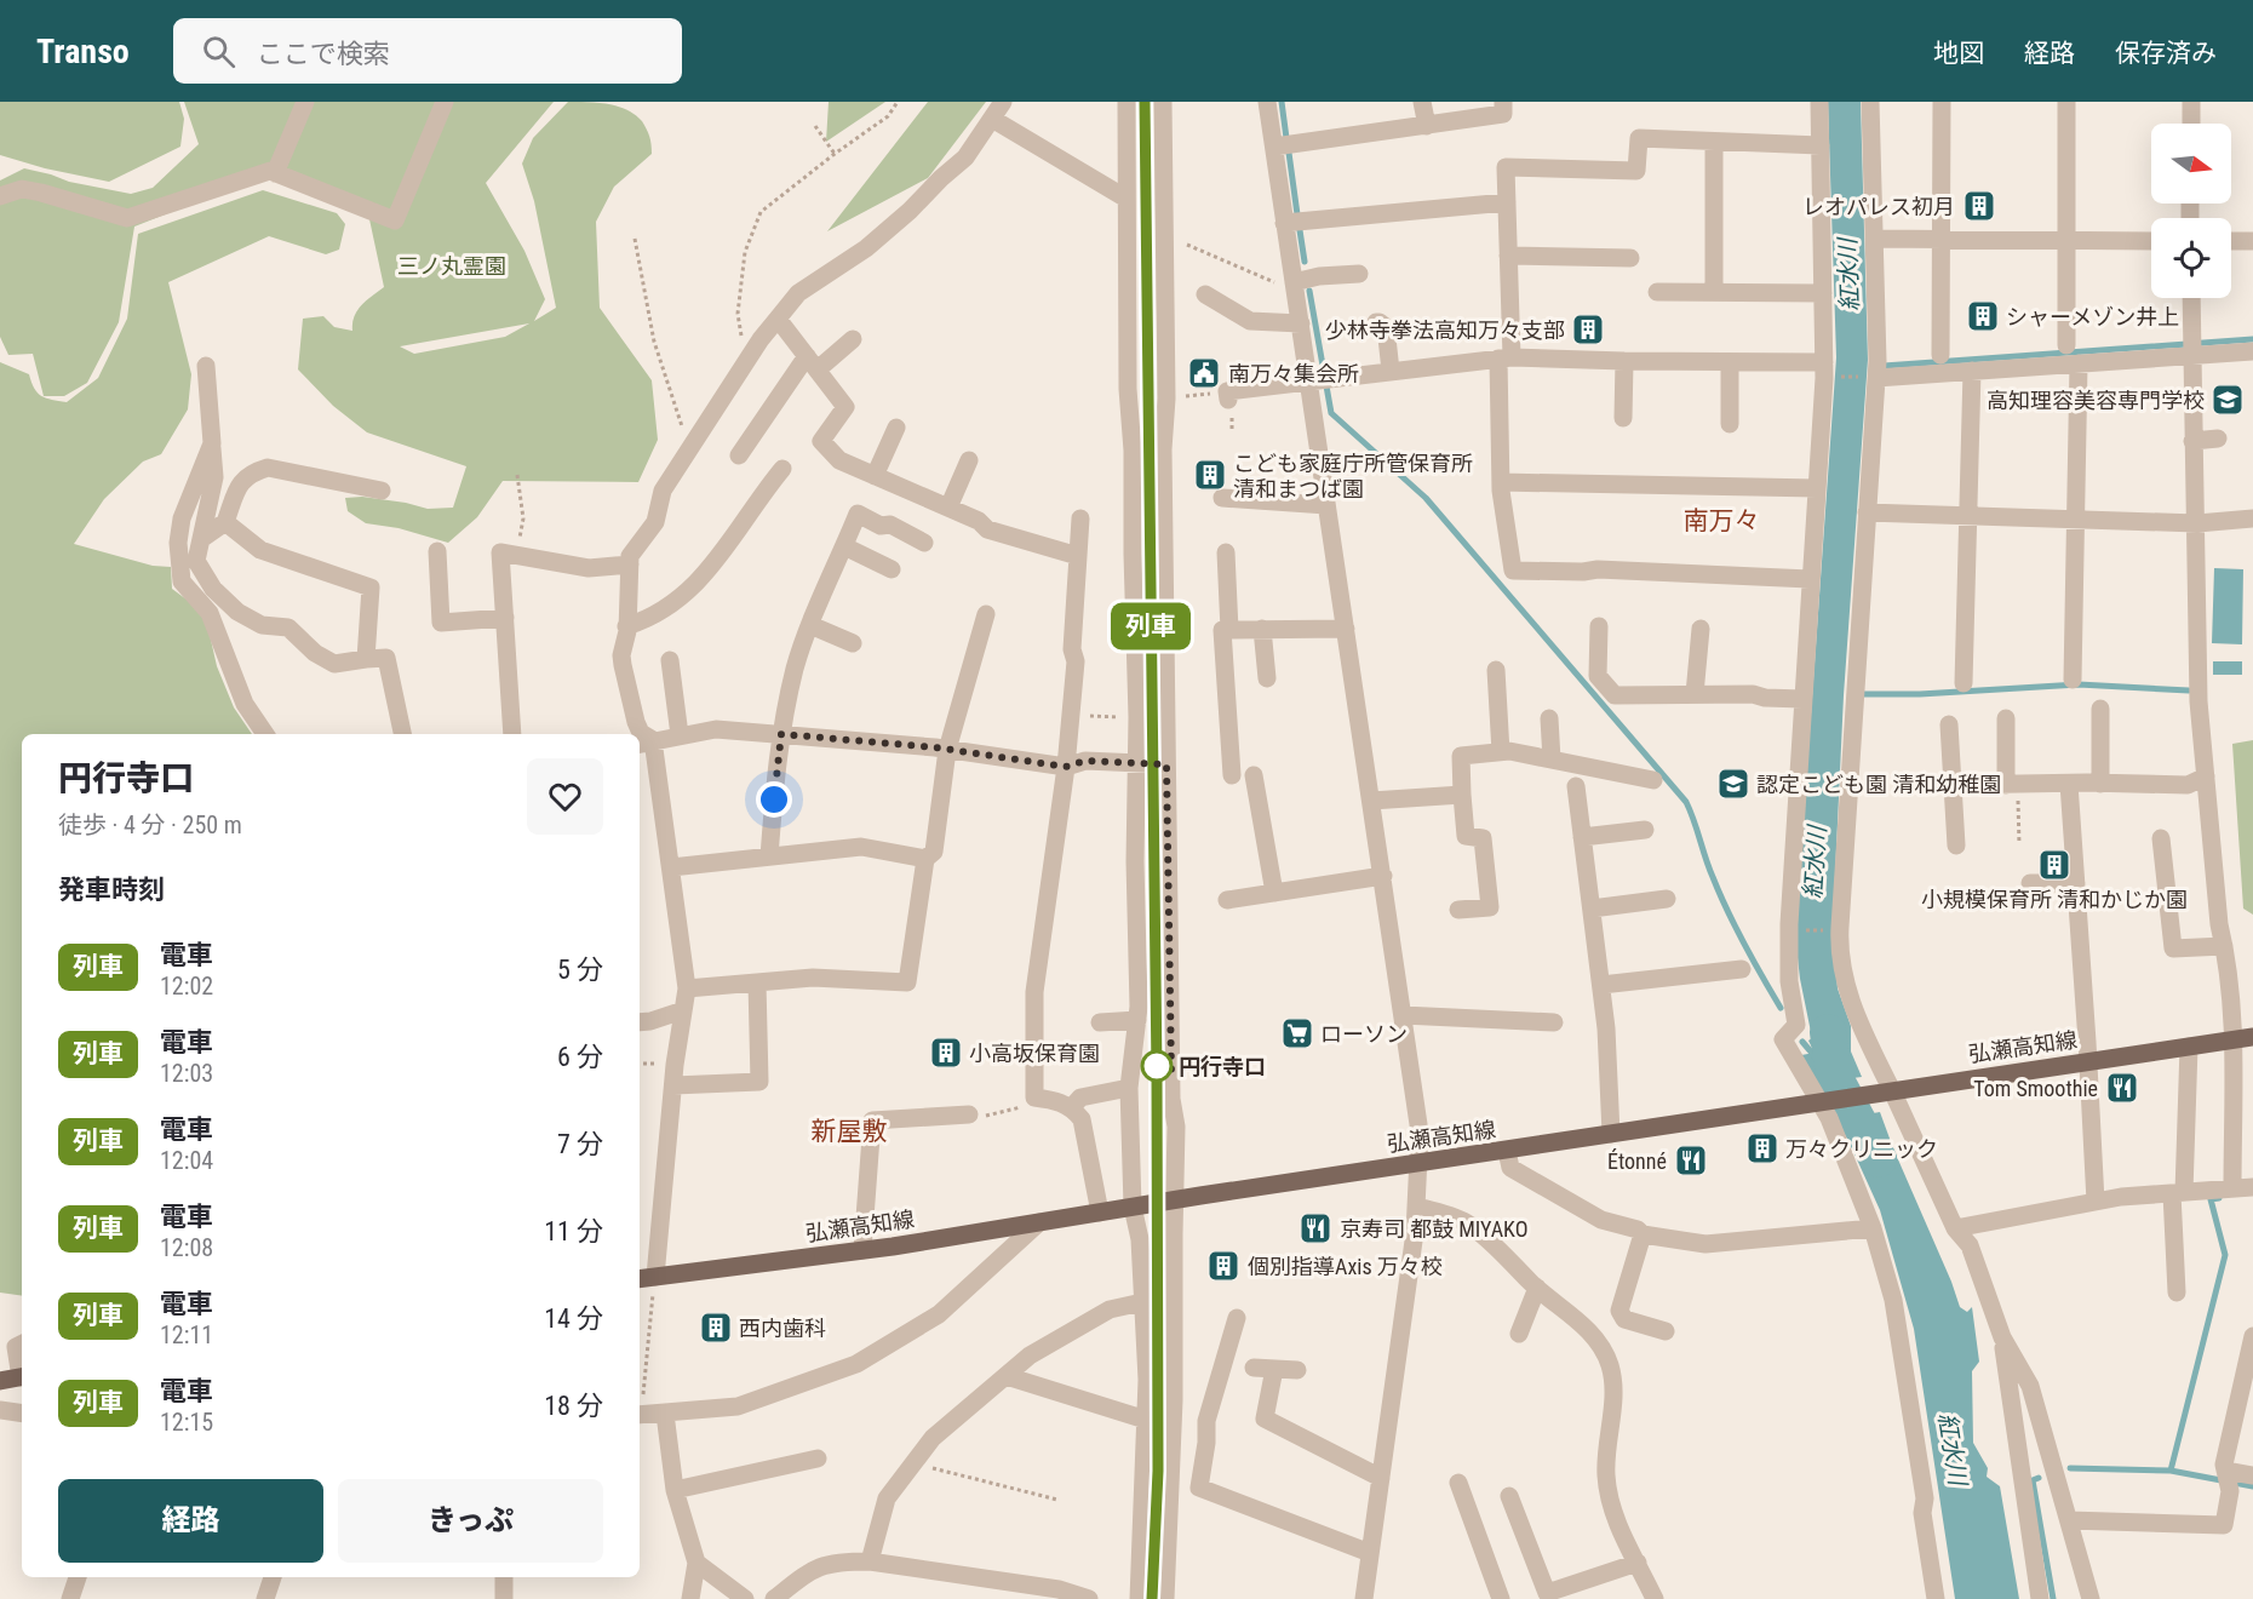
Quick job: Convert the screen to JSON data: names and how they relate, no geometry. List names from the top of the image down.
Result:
{
  "streets": {
    "main road": ["弘瀬高知線"]
  },
  "districts": ["南万々", "新屋敷"],
  "water": ["紅水川"],
  "parks": ["三ノ丸霊園"],
  "places": {
    "building": [
      "レオパレス初月",
      "シャーメゾン井上",
      "少林寺拳法高知万々支部",
      "こども家庭庁所管保育所 清和まつば園",
      "小規模保育所 清和かじか園",
      "小高坂保育園",
      "万々クリニック",
      "個別指導Axis 万々校",
      "西内歯科"
    ],
    "public building": ["南万々集会所"],
    "school or university": ["高知理容美容専門学校", "認定こども園 清和幼稚園"],
    "supermarket": ["ローソン"],
    "other": ["円行寺口"],
    "restaurant": ["Tom Smoothie", "Étonné", "京寿司 都鼓 MIYAKO"]
  },
  "north": "right",
  "page": {
    "header": "Transo",
    "search": "ここで検索",
    "nav": ["地図", "経路", "保存済み"],
    "on_map": "列車",
    "heading": [
      ["円行寺口", "徒歩 · 4 分 · 250 m"],
      "発車時刻"
    ],
    "list": [
      {
        "mark": "列車",
        "name": "電車",
        "note": "12:02",
        "value": "5 分"
      },
      {
        "mark": "列車",
        "name": "電車",
        "note": "12:03",
        "value": "6 分"
      },
      {
        "mark": "列車",
        "name": "電車",
        "note": "12:04",
        "value": "7 分"
      },
      {
        "mark": "列車",
        "name": "電車",
        "note": "12:08",
        "value": "11 分"
      },
      {
        "mark": "列車",
        "name": "電車",
        "note": "12:11",
        "value": "14 分"
      },
      {
        "mark": "列車",
        "name": "電車",
        "note": "12:15",
        "value": "18 分"
      }
    ],
    "buttons": ["経路", "きっぷ"]
  }
}
